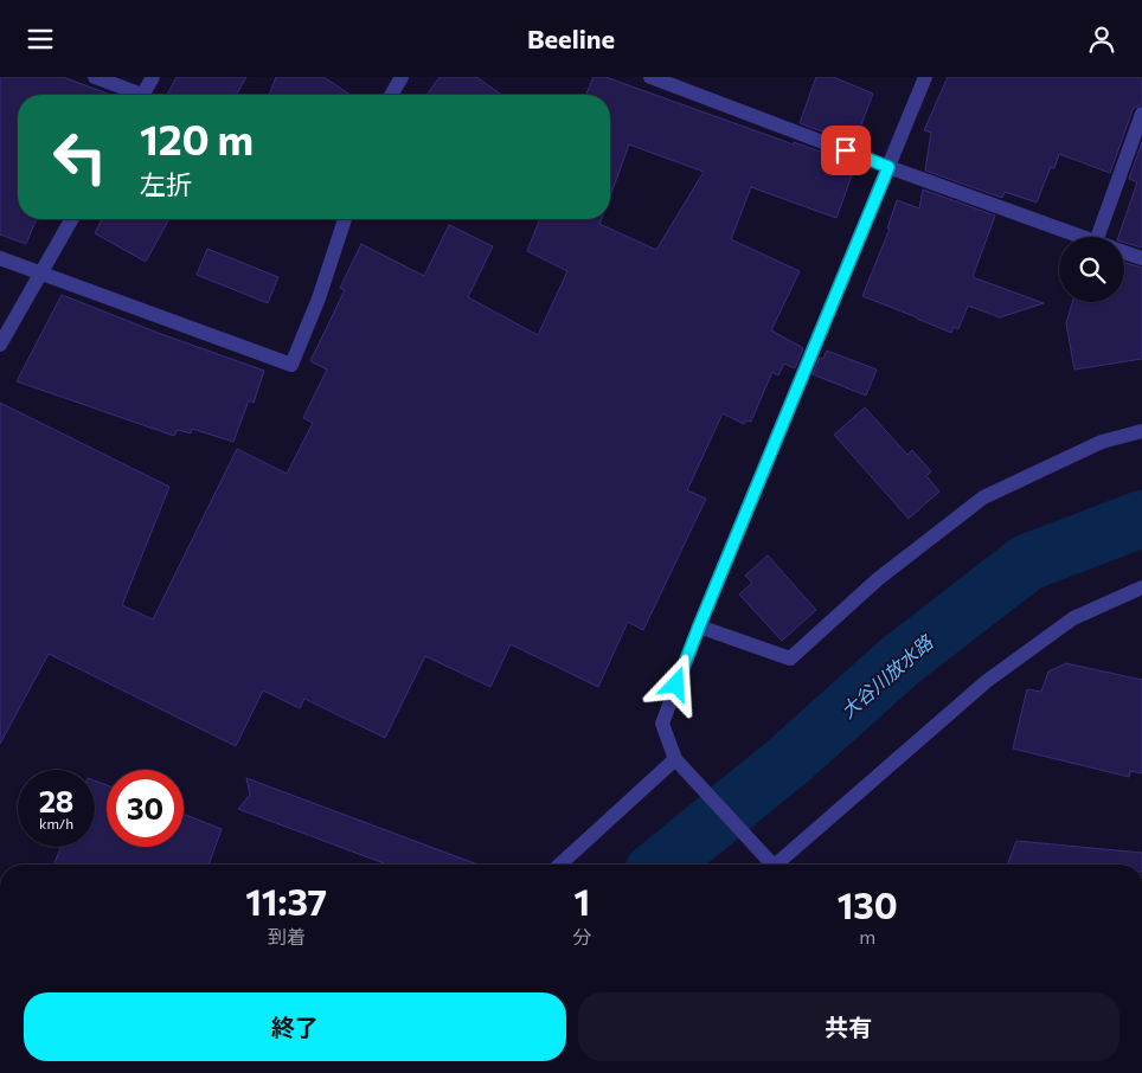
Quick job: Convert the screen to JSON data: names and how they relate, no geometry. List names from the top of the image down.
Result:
{
  "water": ["大谷川放水路"],
  "page": {
    "header": "Beeline",
    "turn": ["120 m", "左折"],
    "speed": "28 km/h",
    "limit": "30",
    "eta": [
      "11:37",
      "到着",
      "1",
      "分",
      "130",
      "m"
    ],
    "buttons": ["終了", "共有"]
  }
}
